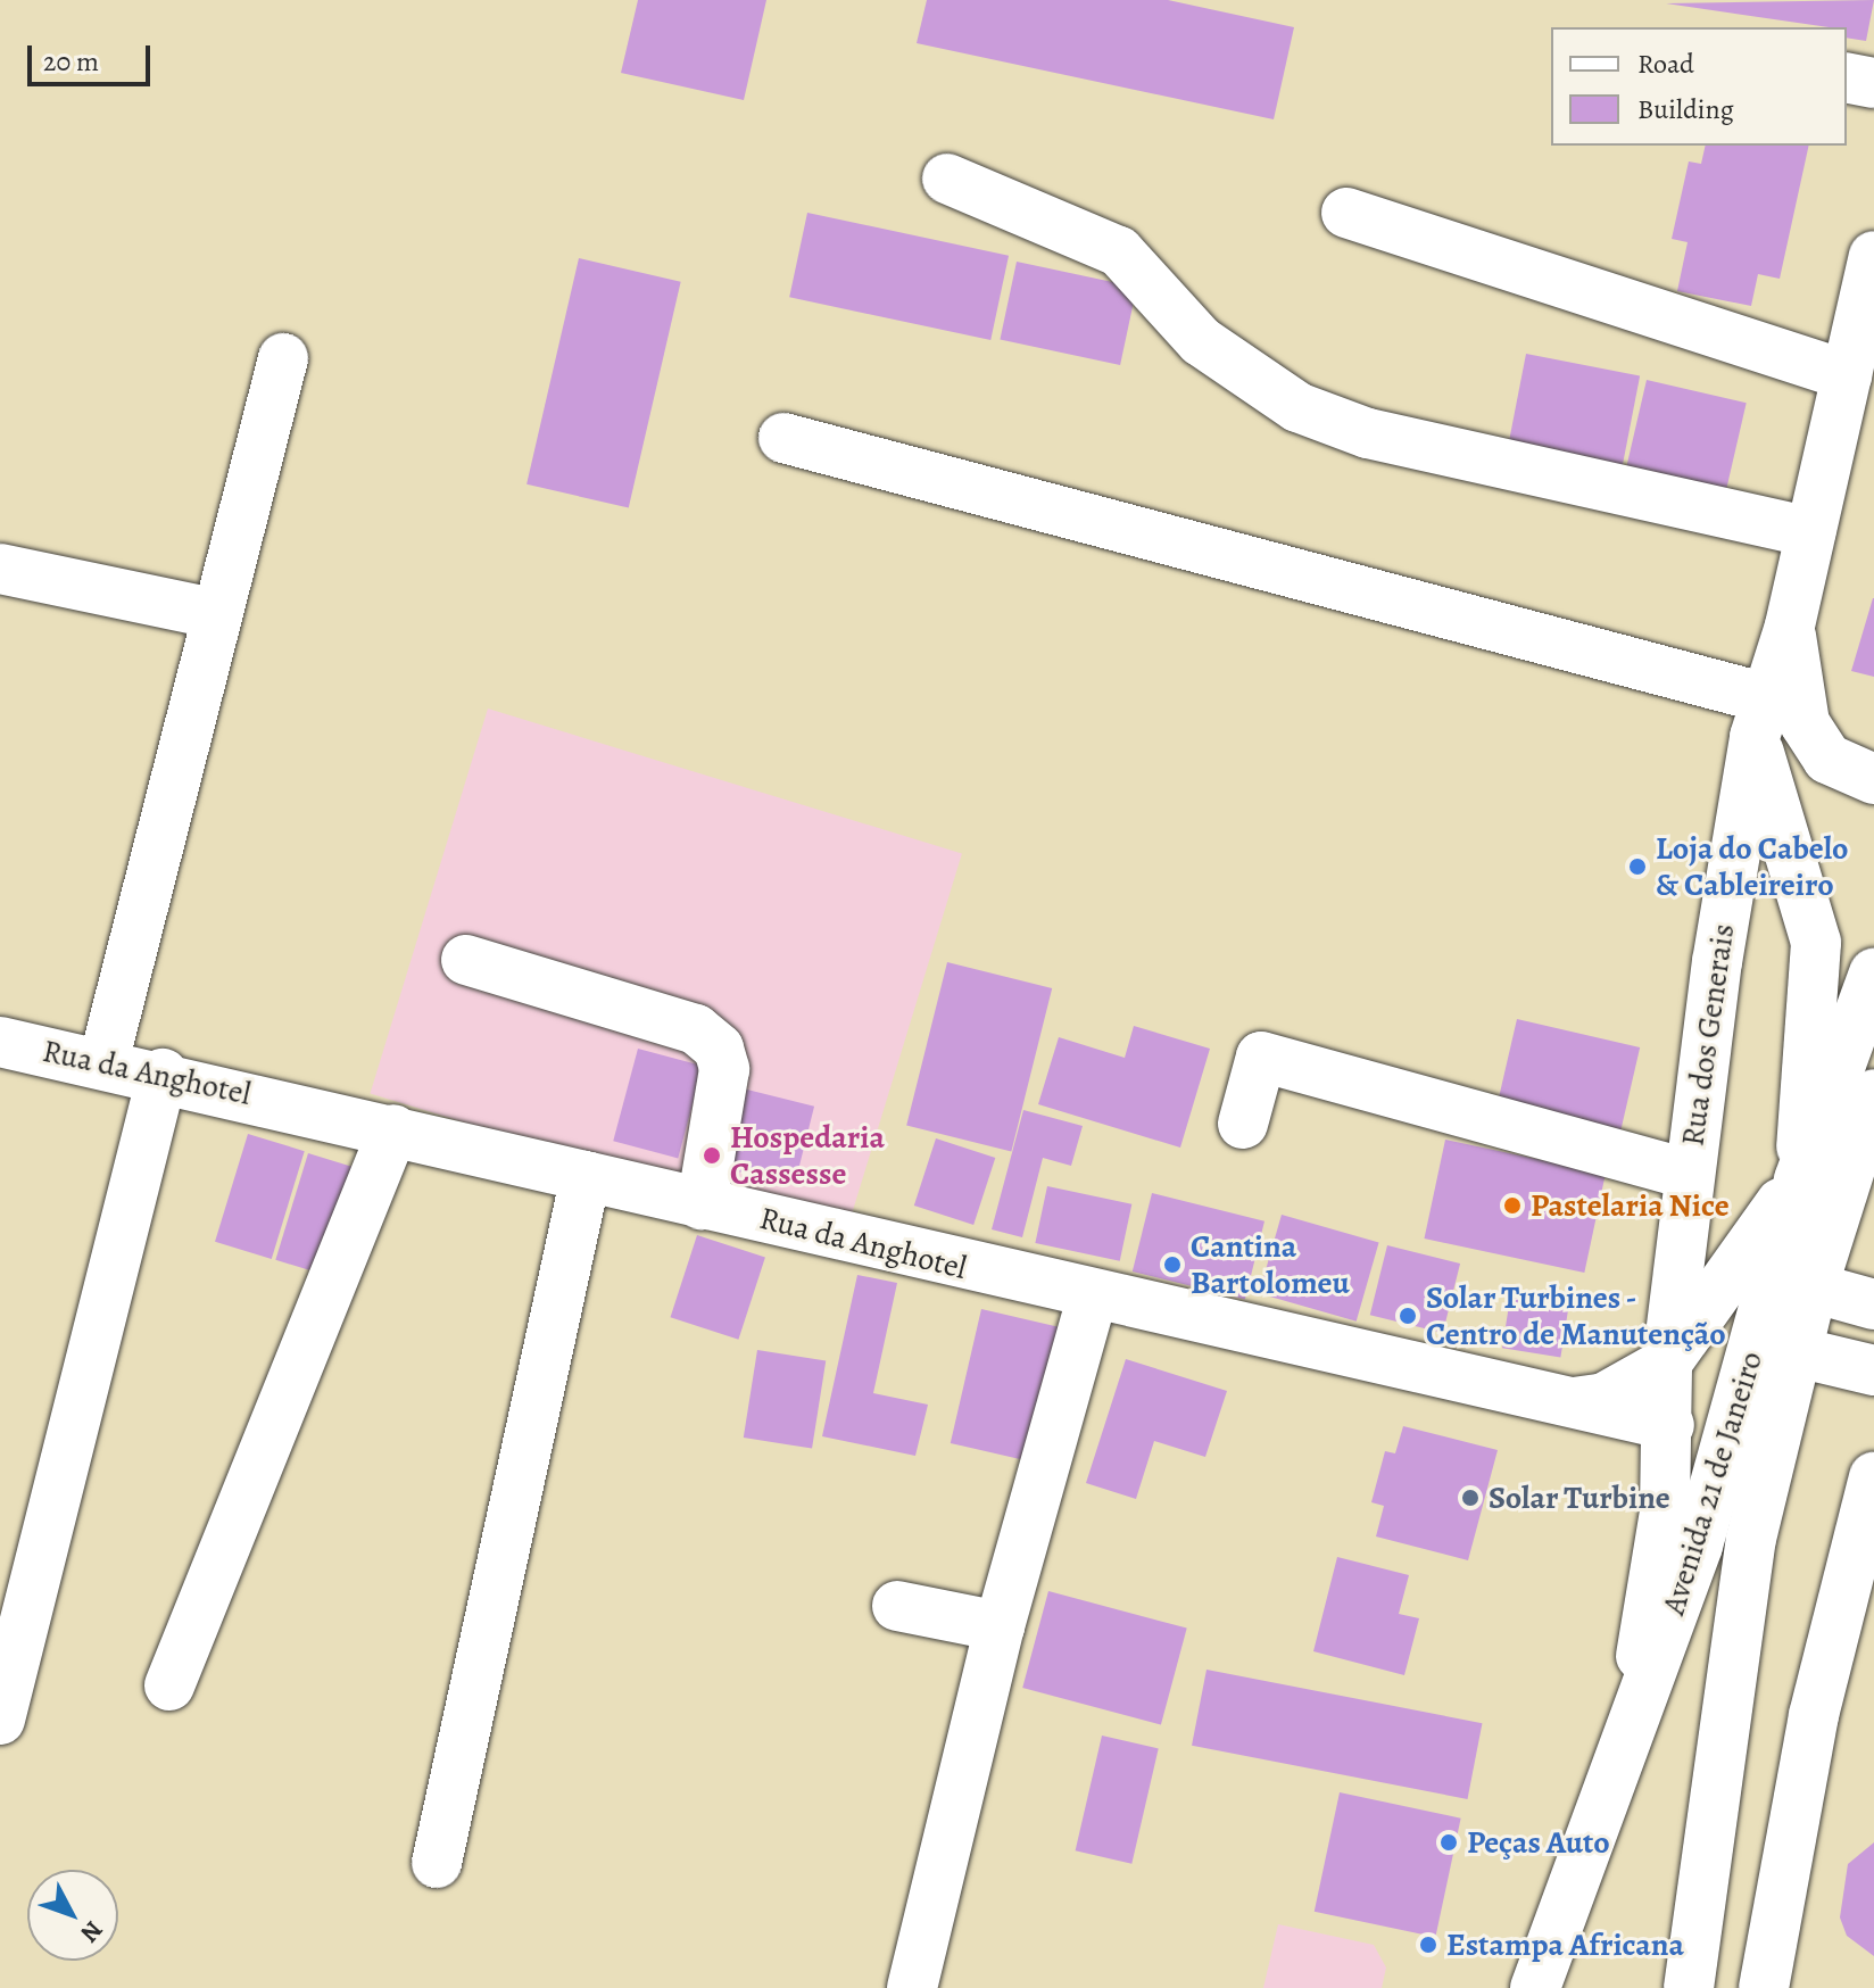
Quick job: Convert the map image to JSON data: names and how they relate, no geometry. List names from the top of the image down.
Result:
{
  "streets": {
    "street": ["Rua dos Generais", "Rua da Anghotel", "Avenida 21 de Janeiro"]
  },
  "crossings": [
    ["Rua dos Generais", "Rua da Anghotel"],
    ["Rua dos Generais", "Avenida 21 de Janeiro"],
    ["Rua da Anghotel", "Avenida 21 de Janeiro"]
  ],
  "places": [
    "Loja do Cabelo & Cableireiro",
    "Hospedaria Cassesse",
    "Pastelaria Nice",
    "Cantina Bartolomeu",
    "Solar Turbines - Centro de Manutenção",
    "Solar Turbine",
    "Peças Auto",
    "Estampa Africana"
  ],
  "legend": ["Road", "Building"],
  "scale_bar": "20 m",
  "north": "bottom right"
}
